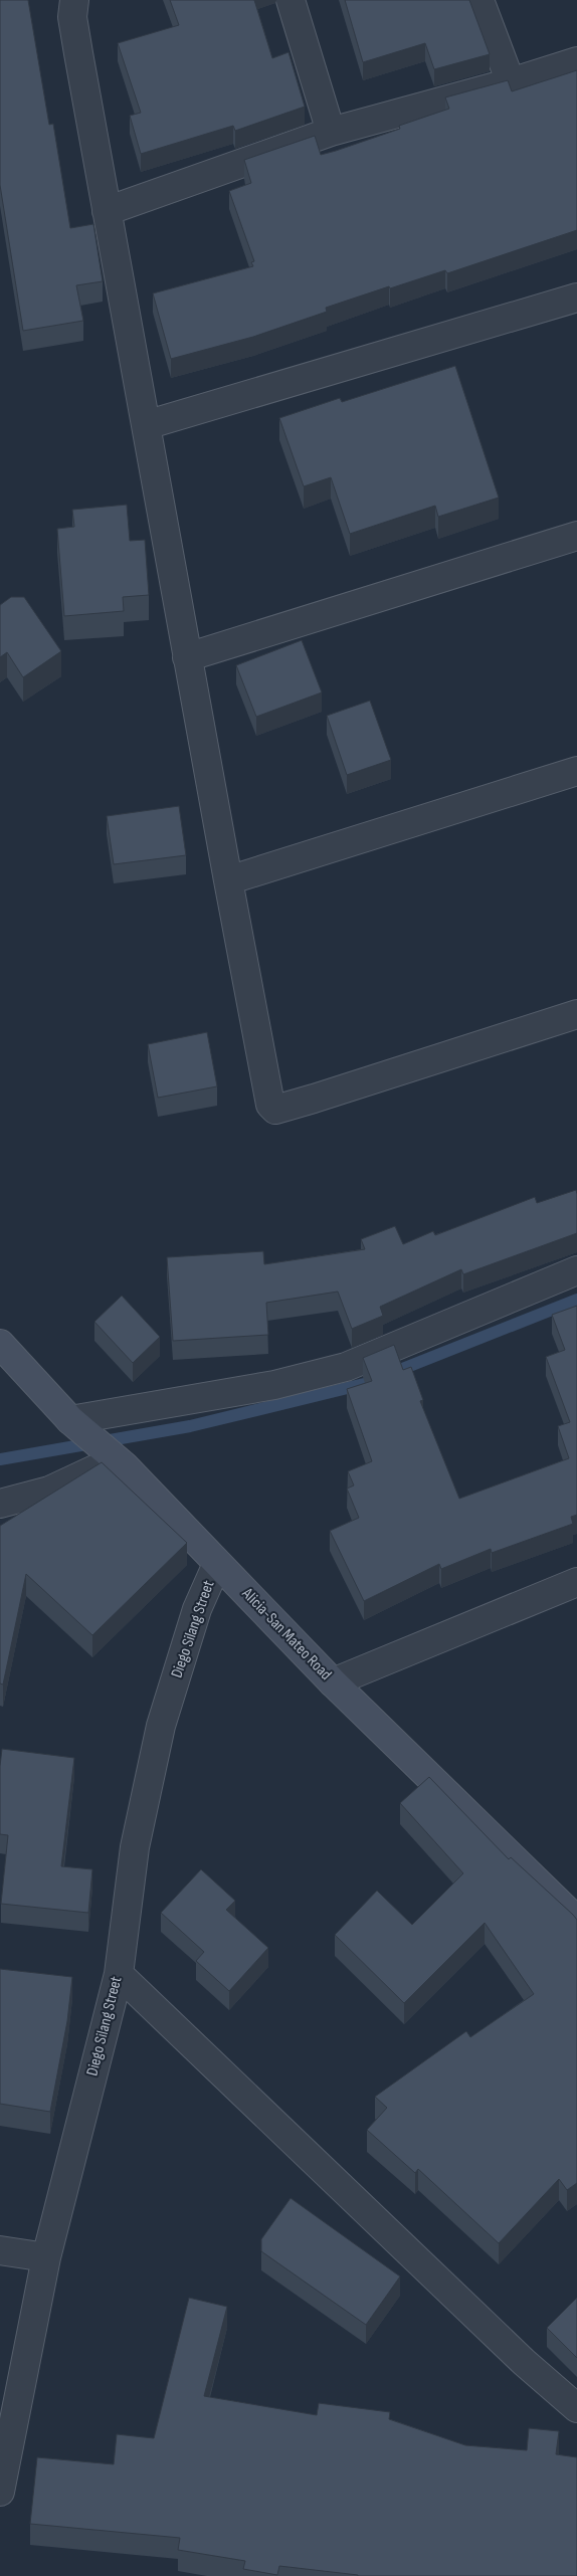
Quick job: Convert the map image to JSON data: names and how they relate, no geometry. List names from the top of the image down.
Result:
{
  "streets": {
    "main road": ["Alicia-San Mateo Road"],
    "street": ["Diego Silang Street"]
  },
  "crossings": [
    ["Diego Silang Street", "Alicia-San Mateo Road"]
  ]
}
